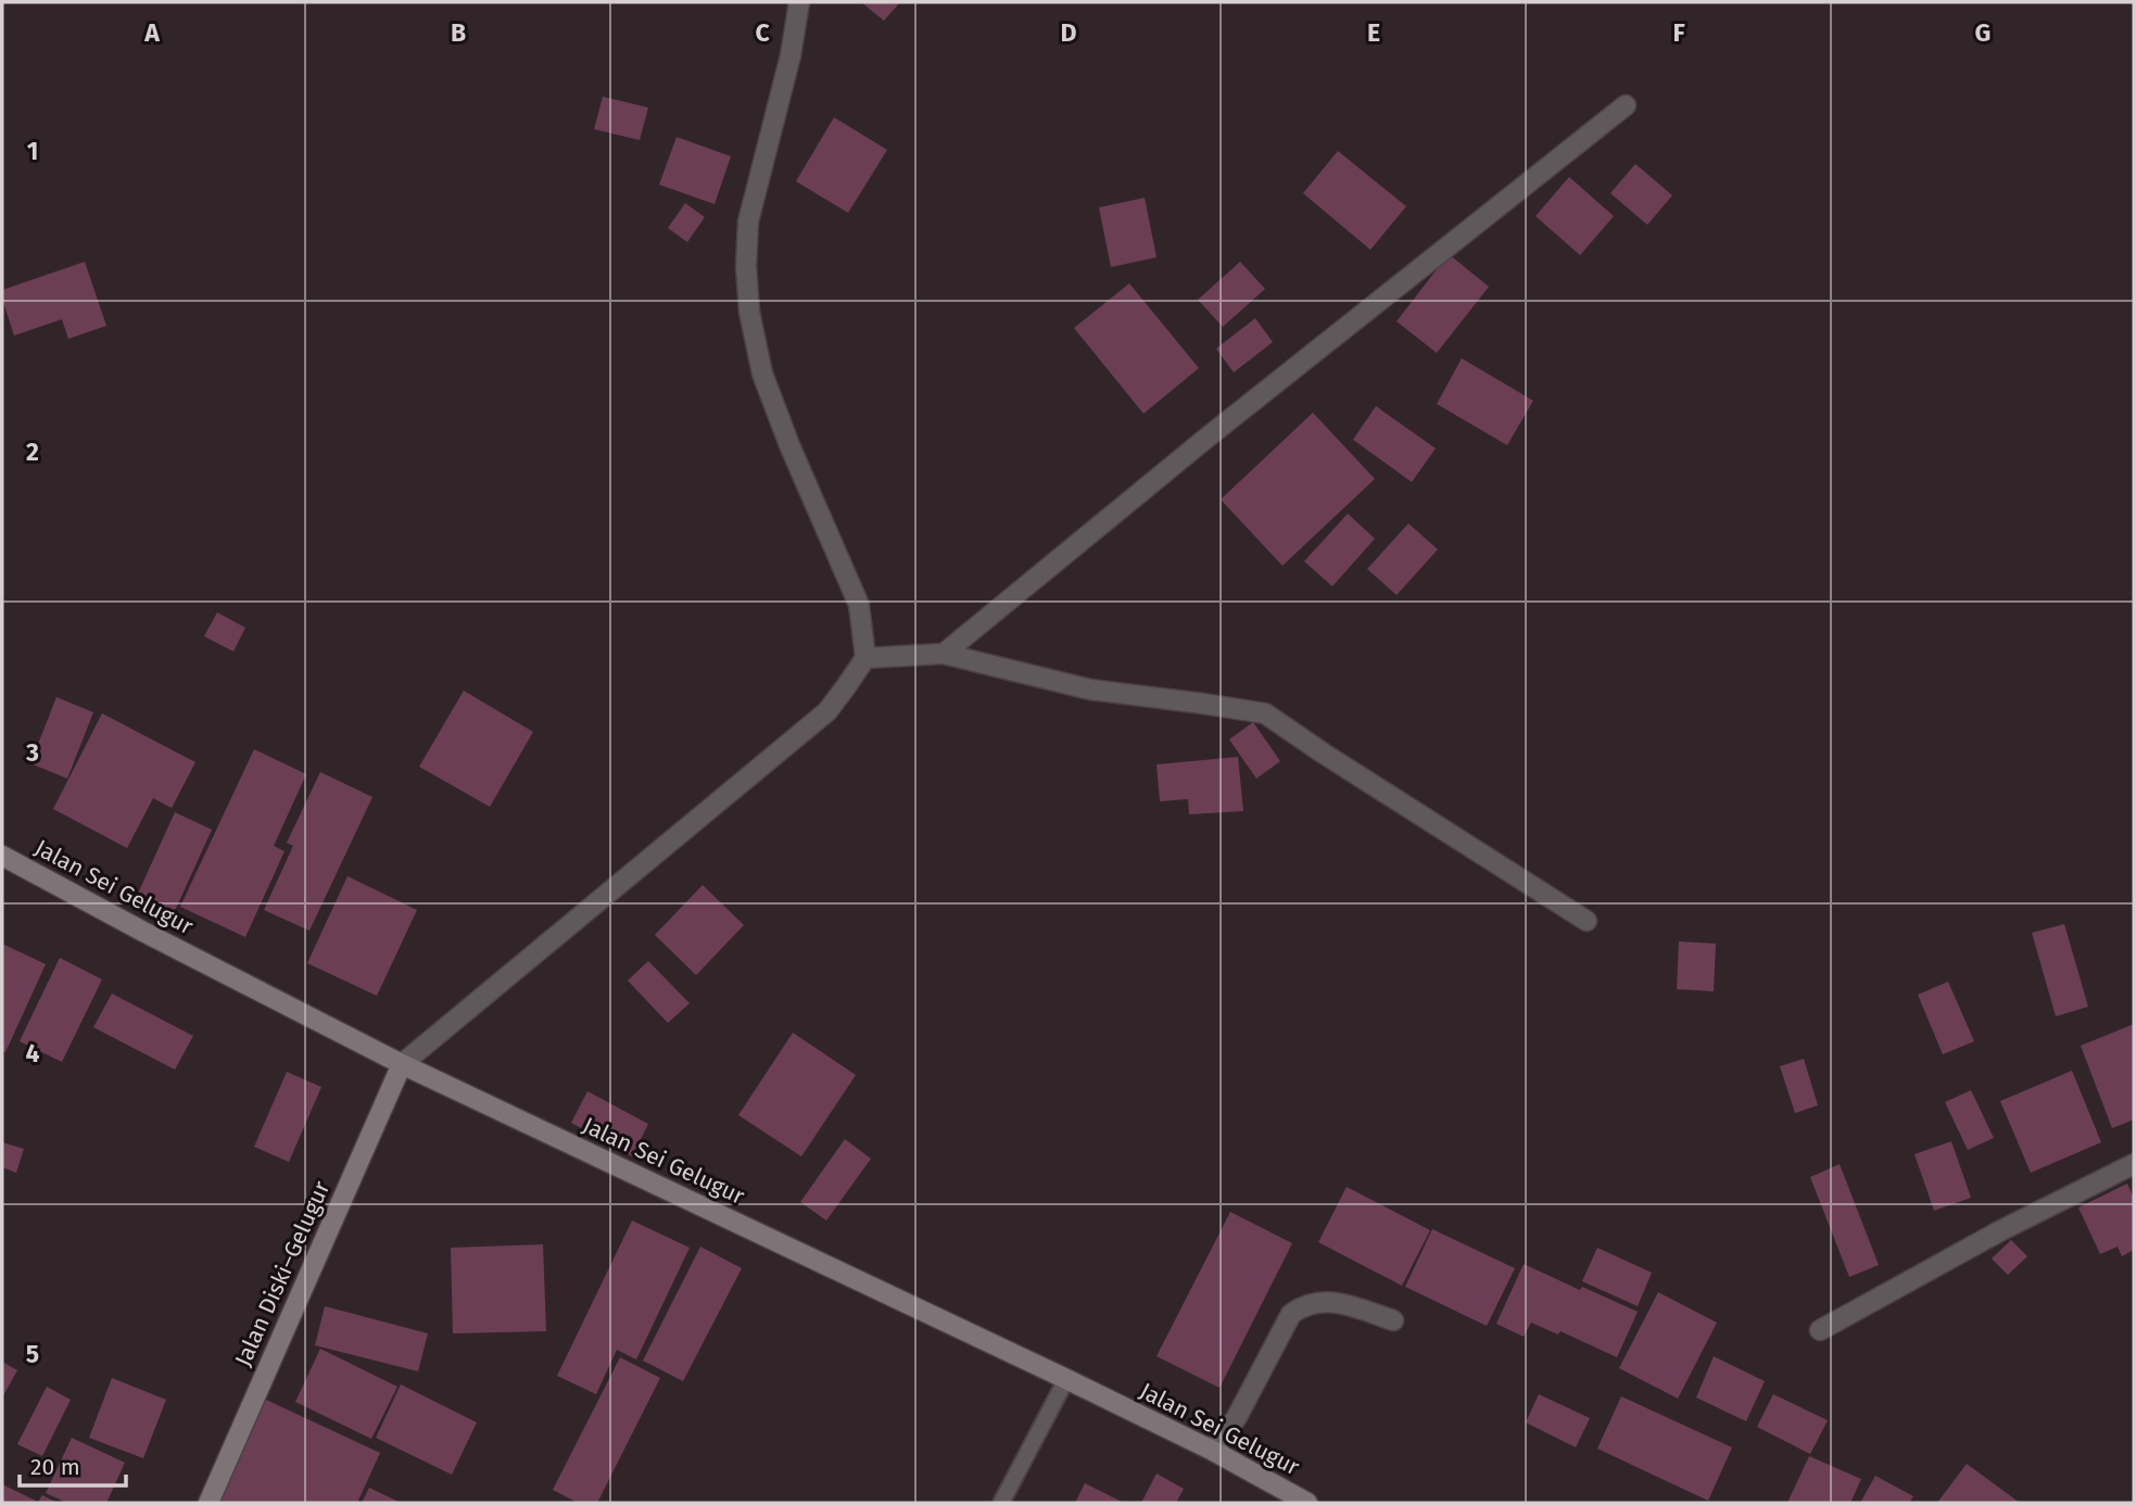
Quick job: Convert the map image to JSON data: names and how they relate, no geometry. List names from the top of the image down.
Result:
{
  "streets": {
    "main road": ["Jalan Sei Gelugur", "Jalan Diski–Gelugur"]
  },
  "crossings": [
    ["Jalan Sei Gelugur", "Jalan Diski–Gelugur"]
  ],
  "scale_bar": "20 m",
  "grid": {
    "columns": [
      "A",
      "B",
      "C",
      "D",
      "E",
      "F",
      "G"
    ],
    "rows": [
      "1",
      "2",
      "3",
      "4",
      "5"
    ]
  }
}
